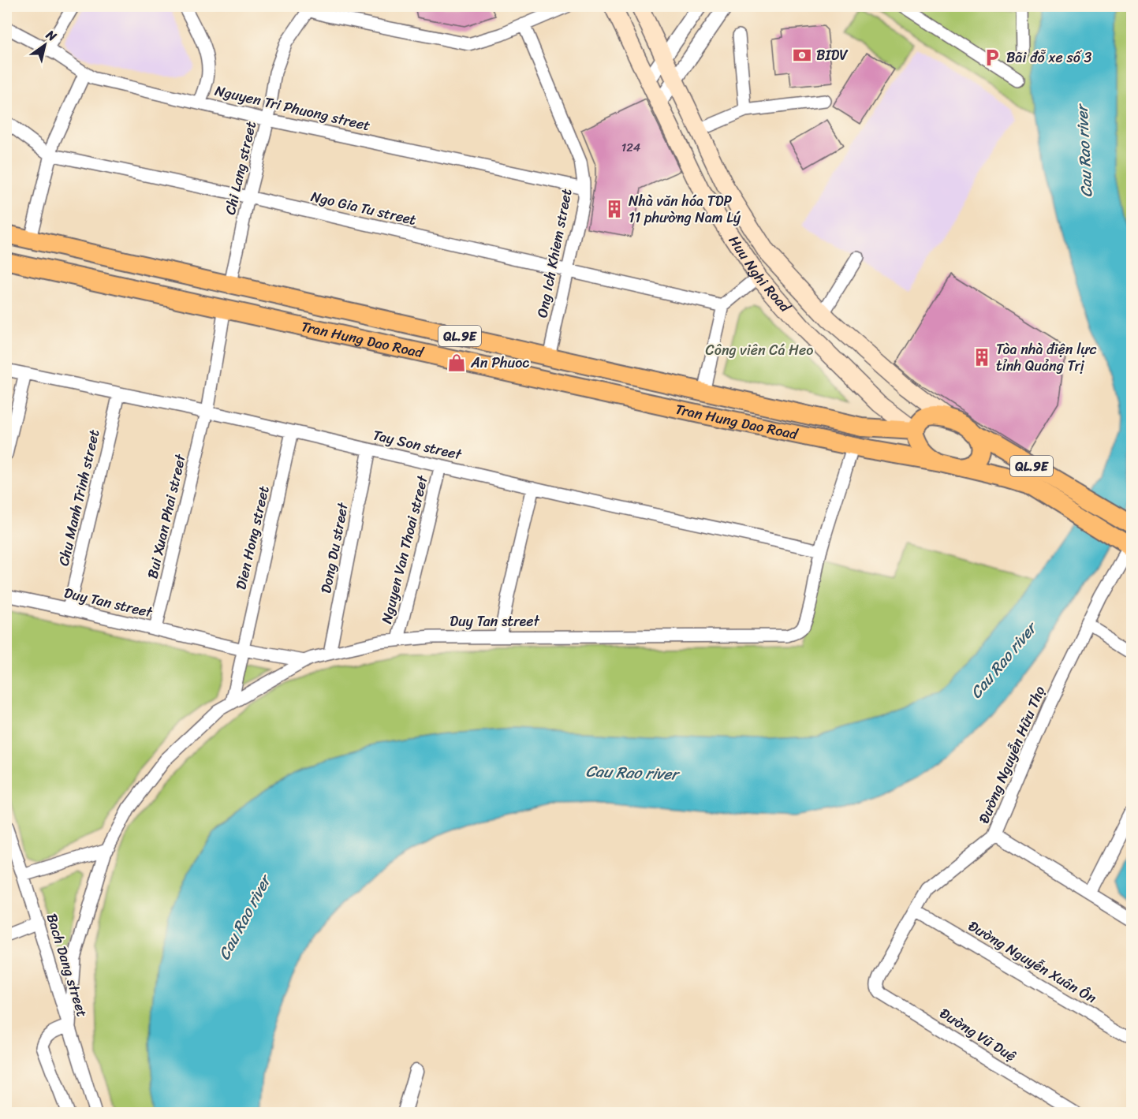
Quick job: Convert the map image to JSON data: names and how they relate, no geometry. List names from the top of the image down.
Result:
{
  "streets": {
    "main road": ["Huu Nghi Road", "QL.9E", "Tran Hung Dao Road"],
    "street": [
      "Nguyen Tri Phuong street",
      "Chi Lang street",
      "Ngo Gia Tu street",
      "Ong Ich Khiem street",
      "Tay Son street",
      "Chu Manh Trinh street",
      "Bui Xuan Phai street",
      "Dien Hong street",
      "Dong Du street",
      "Nguyen Van Thoai street",
      "Duy Tan street",
      "Đường Nguyễn Hữu Thọ",
      "Đường Nguyễn Xuân Ôn",
      "Bach Dang street",
      "Đường Vũ Duệ"
    ]
  },
  "crossings": [
    ["Nguyen Tri Phuong street", "Chi Lang street"],
    ["Nguyen Tri Phuong street", "Ong Ich Khiem street"],
    ["Chi Lang street", "Ngo Gia Tu street"],
    ["Chi Lang street", "Tran Hung Dao Road"],
    ["Ngo Gia Tu street", "Ong Ich Khiem street"],
    ["Ong Ich Khiem street", "Tran Hung Dao Road"],
    ["Huu Nghi Road", "QL.9E"],
    ["Huu Nghi Road", "Tran Hung Dao Road"],
    ["QL.9E", "Tran Hung Dao Road"],
    ["Tran Hung Dao Road", "Bui Xuan Phai street"],
    ["Tran Hung Dao Road", "Duy Tan street"],
    ["Tran Hung Dao Road", "Đường Nguyễn Hữu Thọ"],
    ["Tay Son street", "Chu Manh Trinh street"],
    ["Tay Son street", "Bui Xuan Phai street"],
    ["Tay Son street", "Dien Hong street"],
    ["Tay Son street", "Dong Du street"],
    ["Tay Son street", "Nguyen Van Thoai street"],
    ["Tay Son street", "Duy Tan street"],
    ["Chu Manh Trinh street", "Duy Tan street"],
    ["Bui Xuan Phai street", "Duy Tan street"],
    ["Dien Hong street", "Duy Tan street"],
    ["Dong Du street", "Duy Tan street"],
    ["Nguyen Van Thoai street", "Duy Tan street"],
    ["Đường Nguyễn Hữu Thọ", "Đường Nguyễn Xuân Ôn"],
    ["Đường Nguyễn Hữu Thọ", "Đường Vũ Duệ"]
  ],
  "water": ["Cau Rao river"],
  "parks": ["Công viên Cá Heo"],
  "places": {
    "bank": ["BIDV"],
    "parking": ["Bãi đỗ xe số 3"],
    "building": ["Nhà văn hóa TDP 11 phường Nam Lý", "Tòa nhà điện lực tỉnh Quảng Trị"],
    "shop": ["An Phuoc"]
  },
  "house_numbers": ["124"],
  "north": "top right"
}
